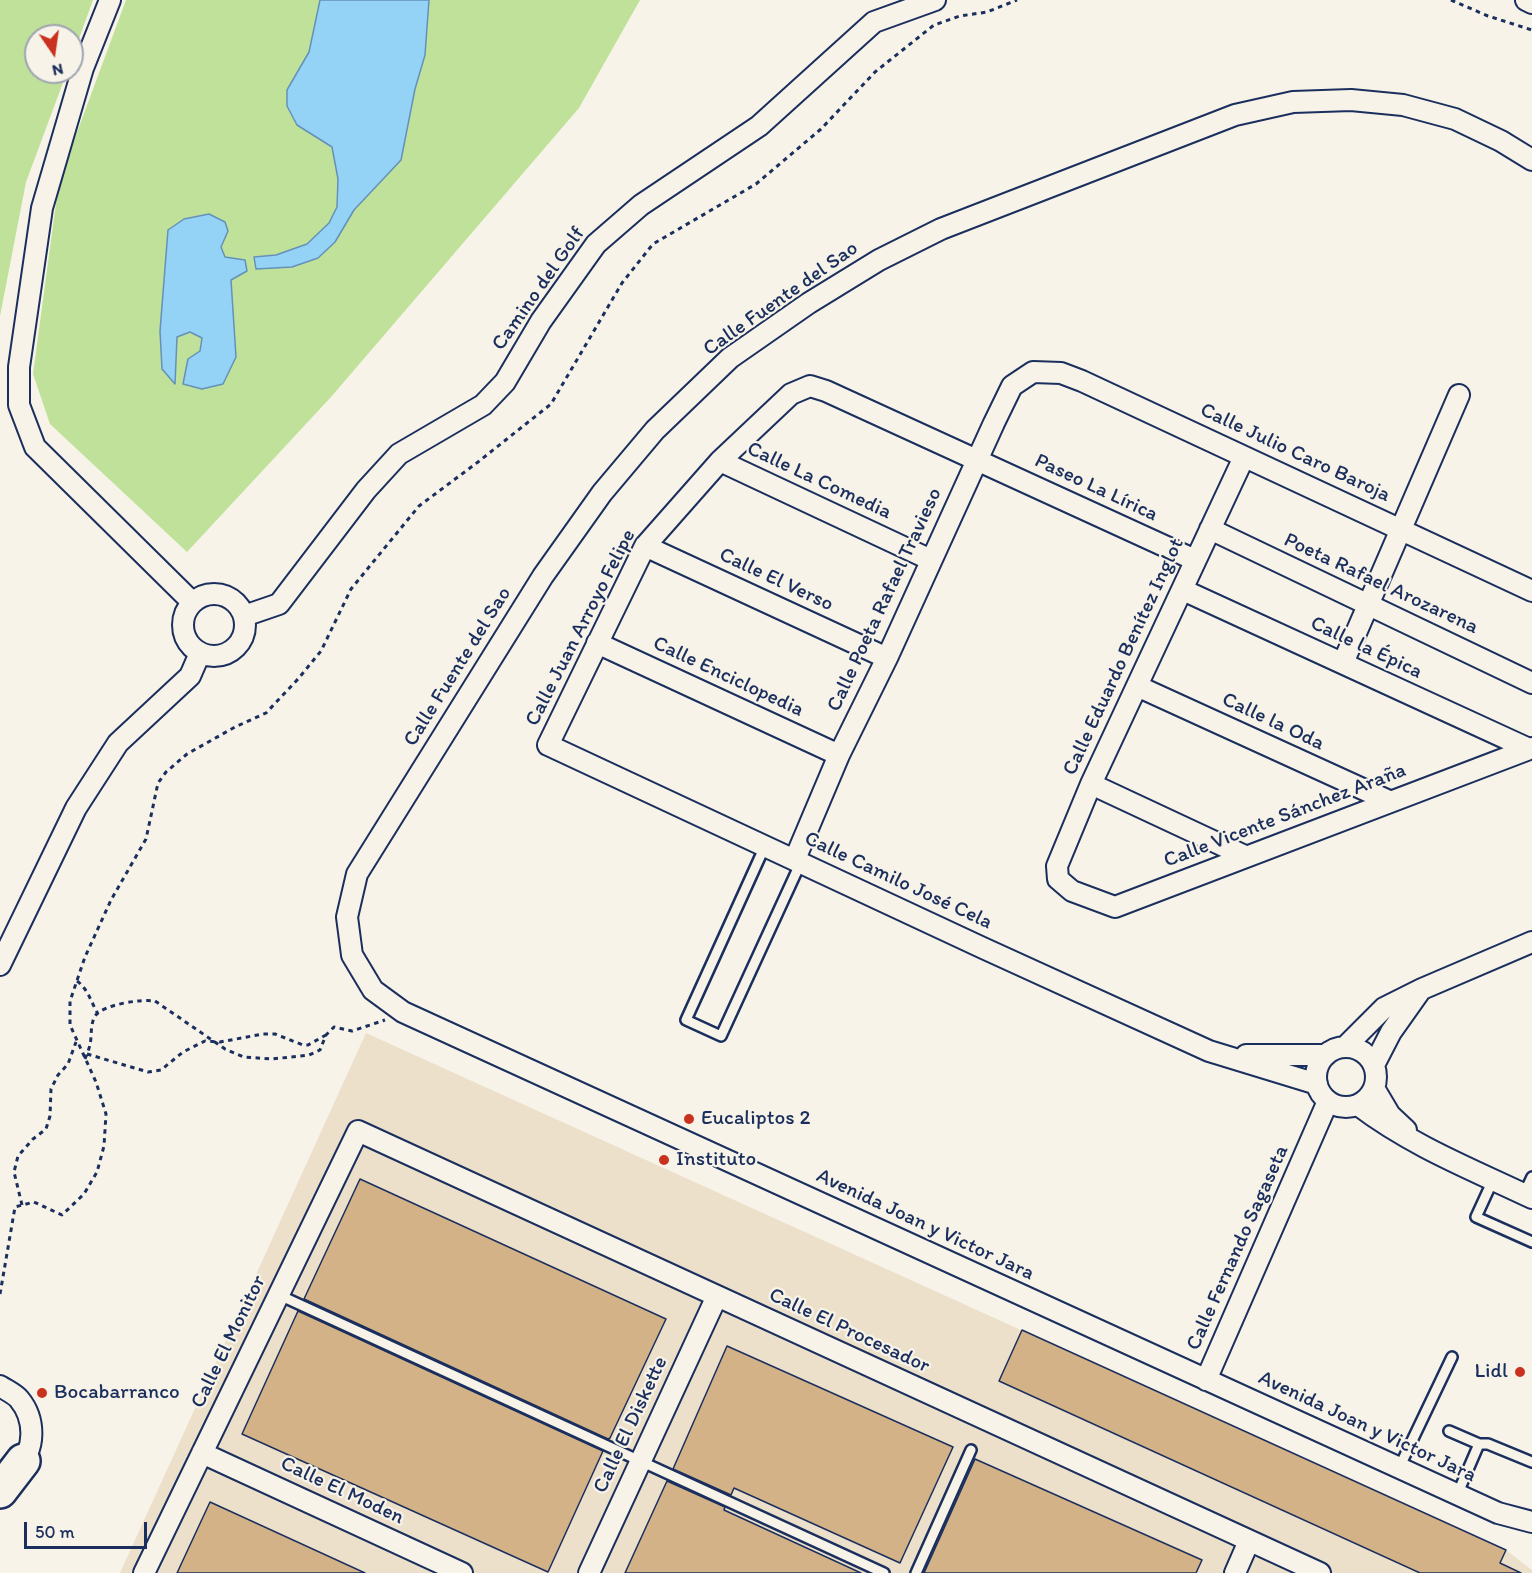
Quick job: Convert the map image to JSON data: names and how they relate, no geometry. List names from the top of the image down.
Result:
{
  "streets": {
    "street": [
      "Camino del Golf",
      "Calle Fuente del Sao",
      "Calle Julio Caro Baroja",
      "Calle La Comedia",
      "Paseo La Lírica",
      "Calle El Verso",
      "Poeta Rafael Arozarena",
      "Calle Poeta Rafael Travieso",
      "Calle Juan Arroyo Felipe",
      "Calle la Épica",
      "Calle Eduardo Benítez Inglot",
      "Calle Enciclopedia",
      "Calle la Oda",
      "Calle Vicente Sánchez Araña",
      "Calle Camilo José Cela",
      "Avenida Joan y Victor Jara",
      "Calle Fernando Sagaseta",
      "Calle El Procesador",
      "Calle El Monitor",
      "Calle El Diskette",
      "Calle El Moden"
    ]
  },
  "crossings": [
    ["Calle Fuente del Sao", "Avenida Joan y Victor Jara"],
    ["Calle Julio Caro Baroja", "Calle Poeta Rafael Travieso"],
    ["Calle Julio Caro Baroja", "Calle Eduardo Benítez Inglot"],
    ["Calle La Comedia", "Calle Poeta Rafael Travieso"],
    ["Calle La Comedia", "Calle Juan Arroyo Felipe"],
    ["Paseo La Lírica", "Calle Poeta Rafael Travieso"],
    ["Paseo La Lírica", "Calle Juan Arroyo Felipe"],
    ["Paseo La Lírica", "Calle Eduardo Benítez Inglot"],
    ["Calle El Verso", "Calle Poeta Rafael Travieso"],
    ["Calle El Verso", "Calle Juan Arroyo Felipe"],
    ["Poeta Rafael Arozarena", "Calle Eduardo Benítez Inglot"],
    ["Calle Poeta Rafael Travieso", "Calle Juan Arroyo Felipe"],
    ["Calle Poeta Rafael Travieso", "Calle Enciclopedia"],
    ["Calle Poeta Rafael Travieso", "Calle Camilo José Cela"],
    ["Calle Juan Arroyo Felipe", "Calle Enciclopedia"],
    ["Calle Juan Arroyo Felipe", "Calle Camilo José Cela"],
    ["Calle la Épica", "Calle Eduardo Benítez Inglot"],
    ["Calle la Épica", "Calle Vicente Sánchez Araña"],
    ["Calle Eduardo Benítez Inglot", "Calle la Oda"],
    ["Calle Eduardo Benítez Inglot", "Calle Vicente Sánchez Araña"],
    ["Calle la Oda", "Calle Vicente Sánchez Araña"],
    ["Calle Camilo José Cela", "Calle Fernando Sagaseta"],
    ["Avenida Joan y Victor Jara", "Calle Fernando Sagaseta"],
    ["Calle El Procesador", "Calle El Monitor"],
    ["Calle El Procesador", "Calle El Diskette"],
    ["Calle El Monitor", "Calle El Moden"]
  ],
  "places": [
    "Eucaliptos 2",
    "Instituto",
    "Lidl",
    "Bocabarranco"
  ],
  "scale_bar": "50 m",
  "north": "bottom"
}
